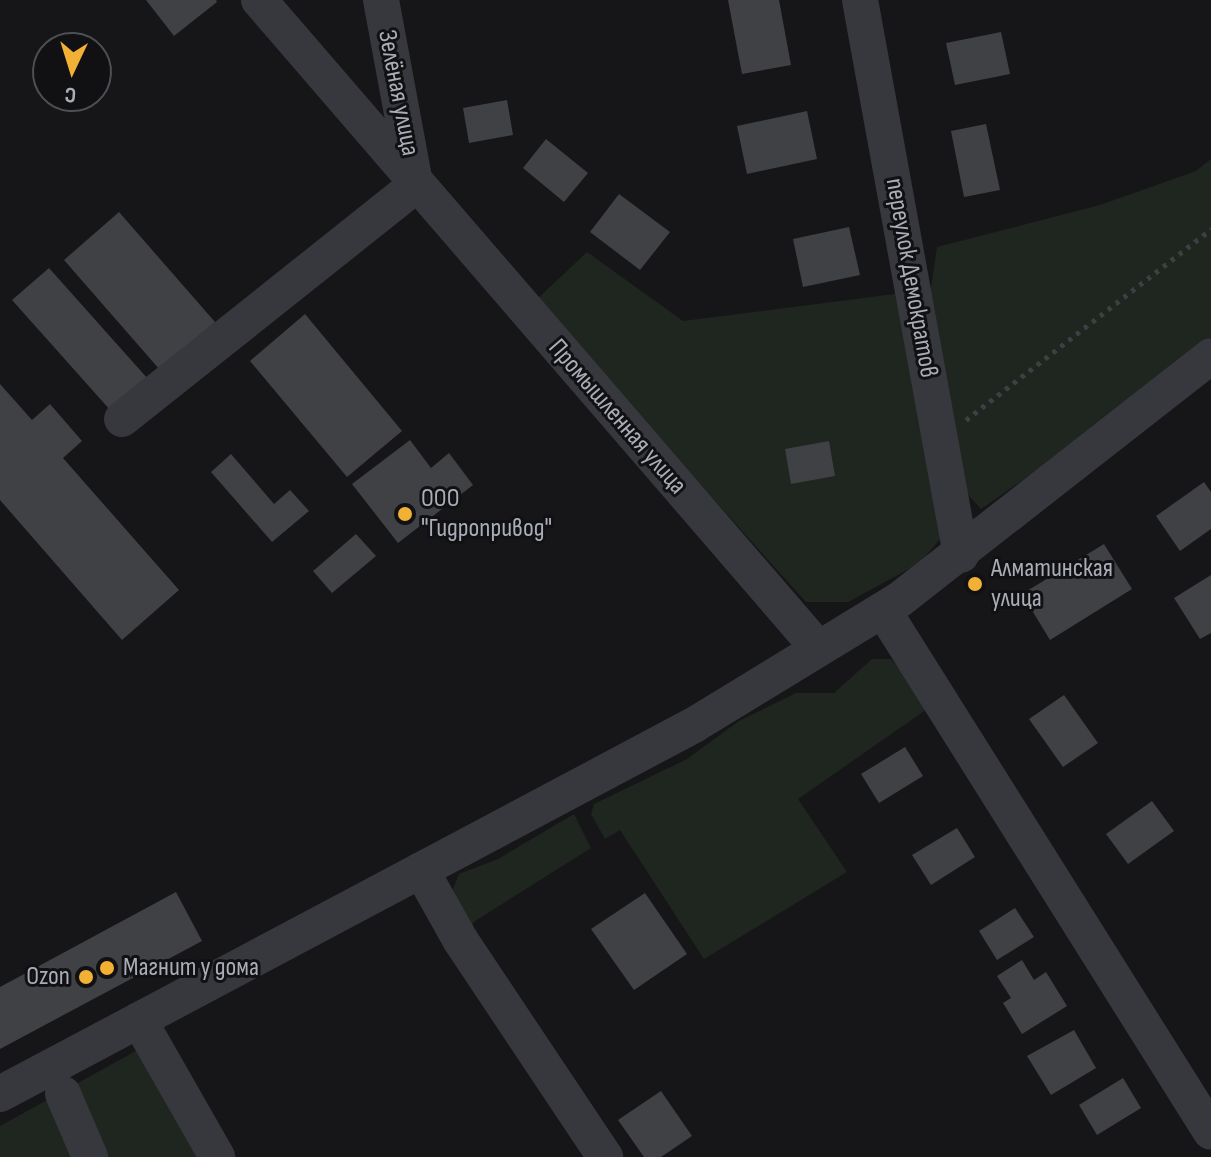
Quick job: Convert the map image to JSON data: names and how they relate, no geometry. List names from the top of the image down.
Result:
{
  "streets": {
    "street": ["Зелёная улица", "переулок Демократов", "Промышленная улица"]
  },
  "crossings": [
    ["Зелёная улица", "Промышленная улица"]
  ],
  "places": [
    "ООО \"Гидропривод\"",
    "Алматинская улица",
    "Магнит у дома",
    "Ozon"
  ],
  "north": "bottom"
}
